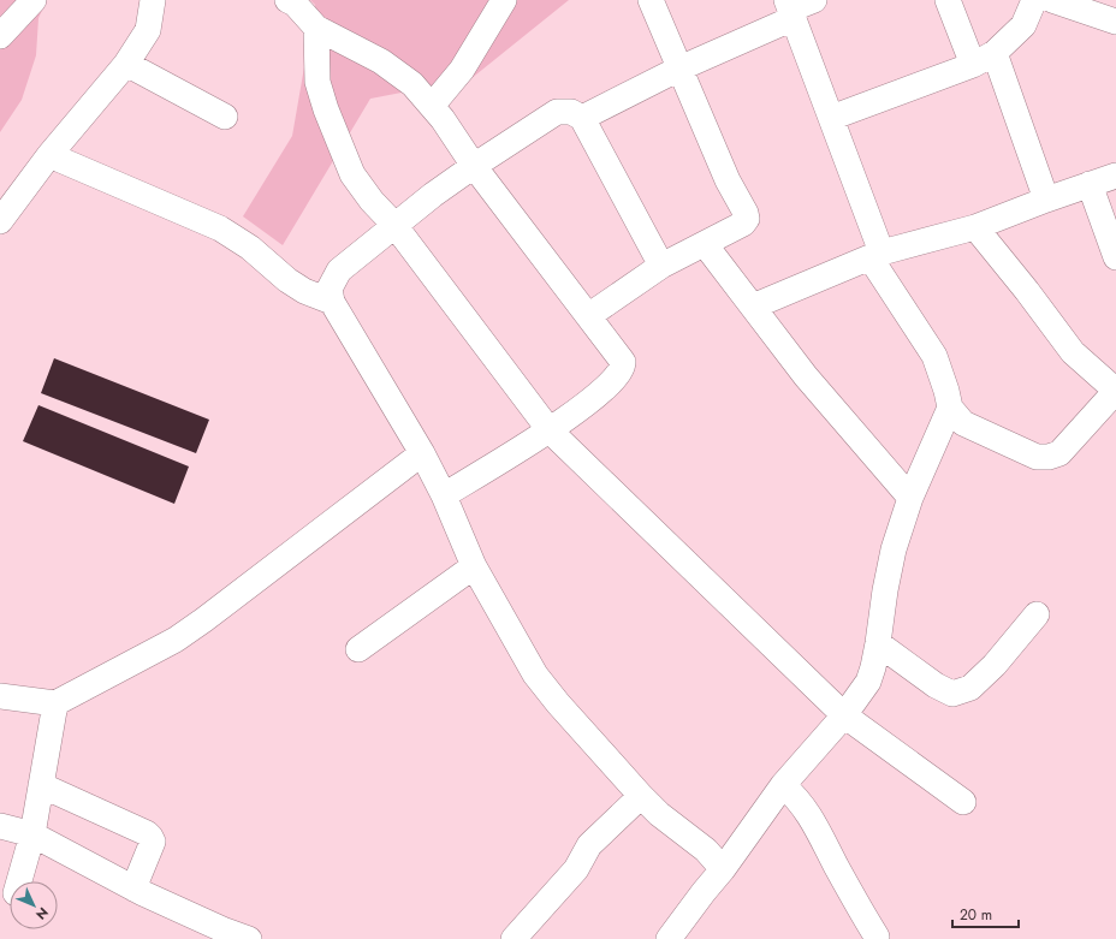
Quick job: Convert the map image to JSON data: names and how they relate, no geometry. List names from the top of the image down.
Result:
{
  "scale_bar": "20 m",
  "north": "bottom right"
}
